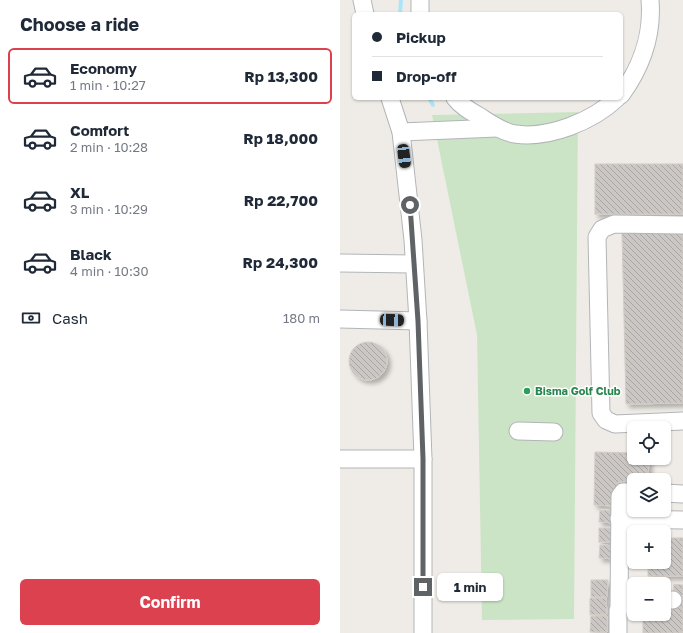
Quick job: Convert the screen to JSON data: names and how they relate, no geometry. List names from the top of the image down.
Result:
{
  "places": ["Bisma Golf Club"],
  "page": {
    "heading": "Choose a ride",
    "banner": ["Pickup", "Drop-off"],
    "list": [
      {
        "name": "Economy",
        "note": "1 min · 10:27",
        "value": "Rp 13,300"
      },
      {
        "name": "Comfort",
        "note": "2 min · 10:28",
        "value": "Rp 18,000"
      },
      {
        "name": "XL",
        "note": "3 min · 10:29",
        "value": "Rp 22,700"
      },
      {
        "name": "Black",
        "note": "4 min · 10:30",
        "value": "Rp 24,300"
      }
    ],
    "pay": ["Cash", "180 m"],
    "map_buttons": ["+", "−"],
    "buttons": "Confirm",
    "bubble": "1 min"
  }
}
